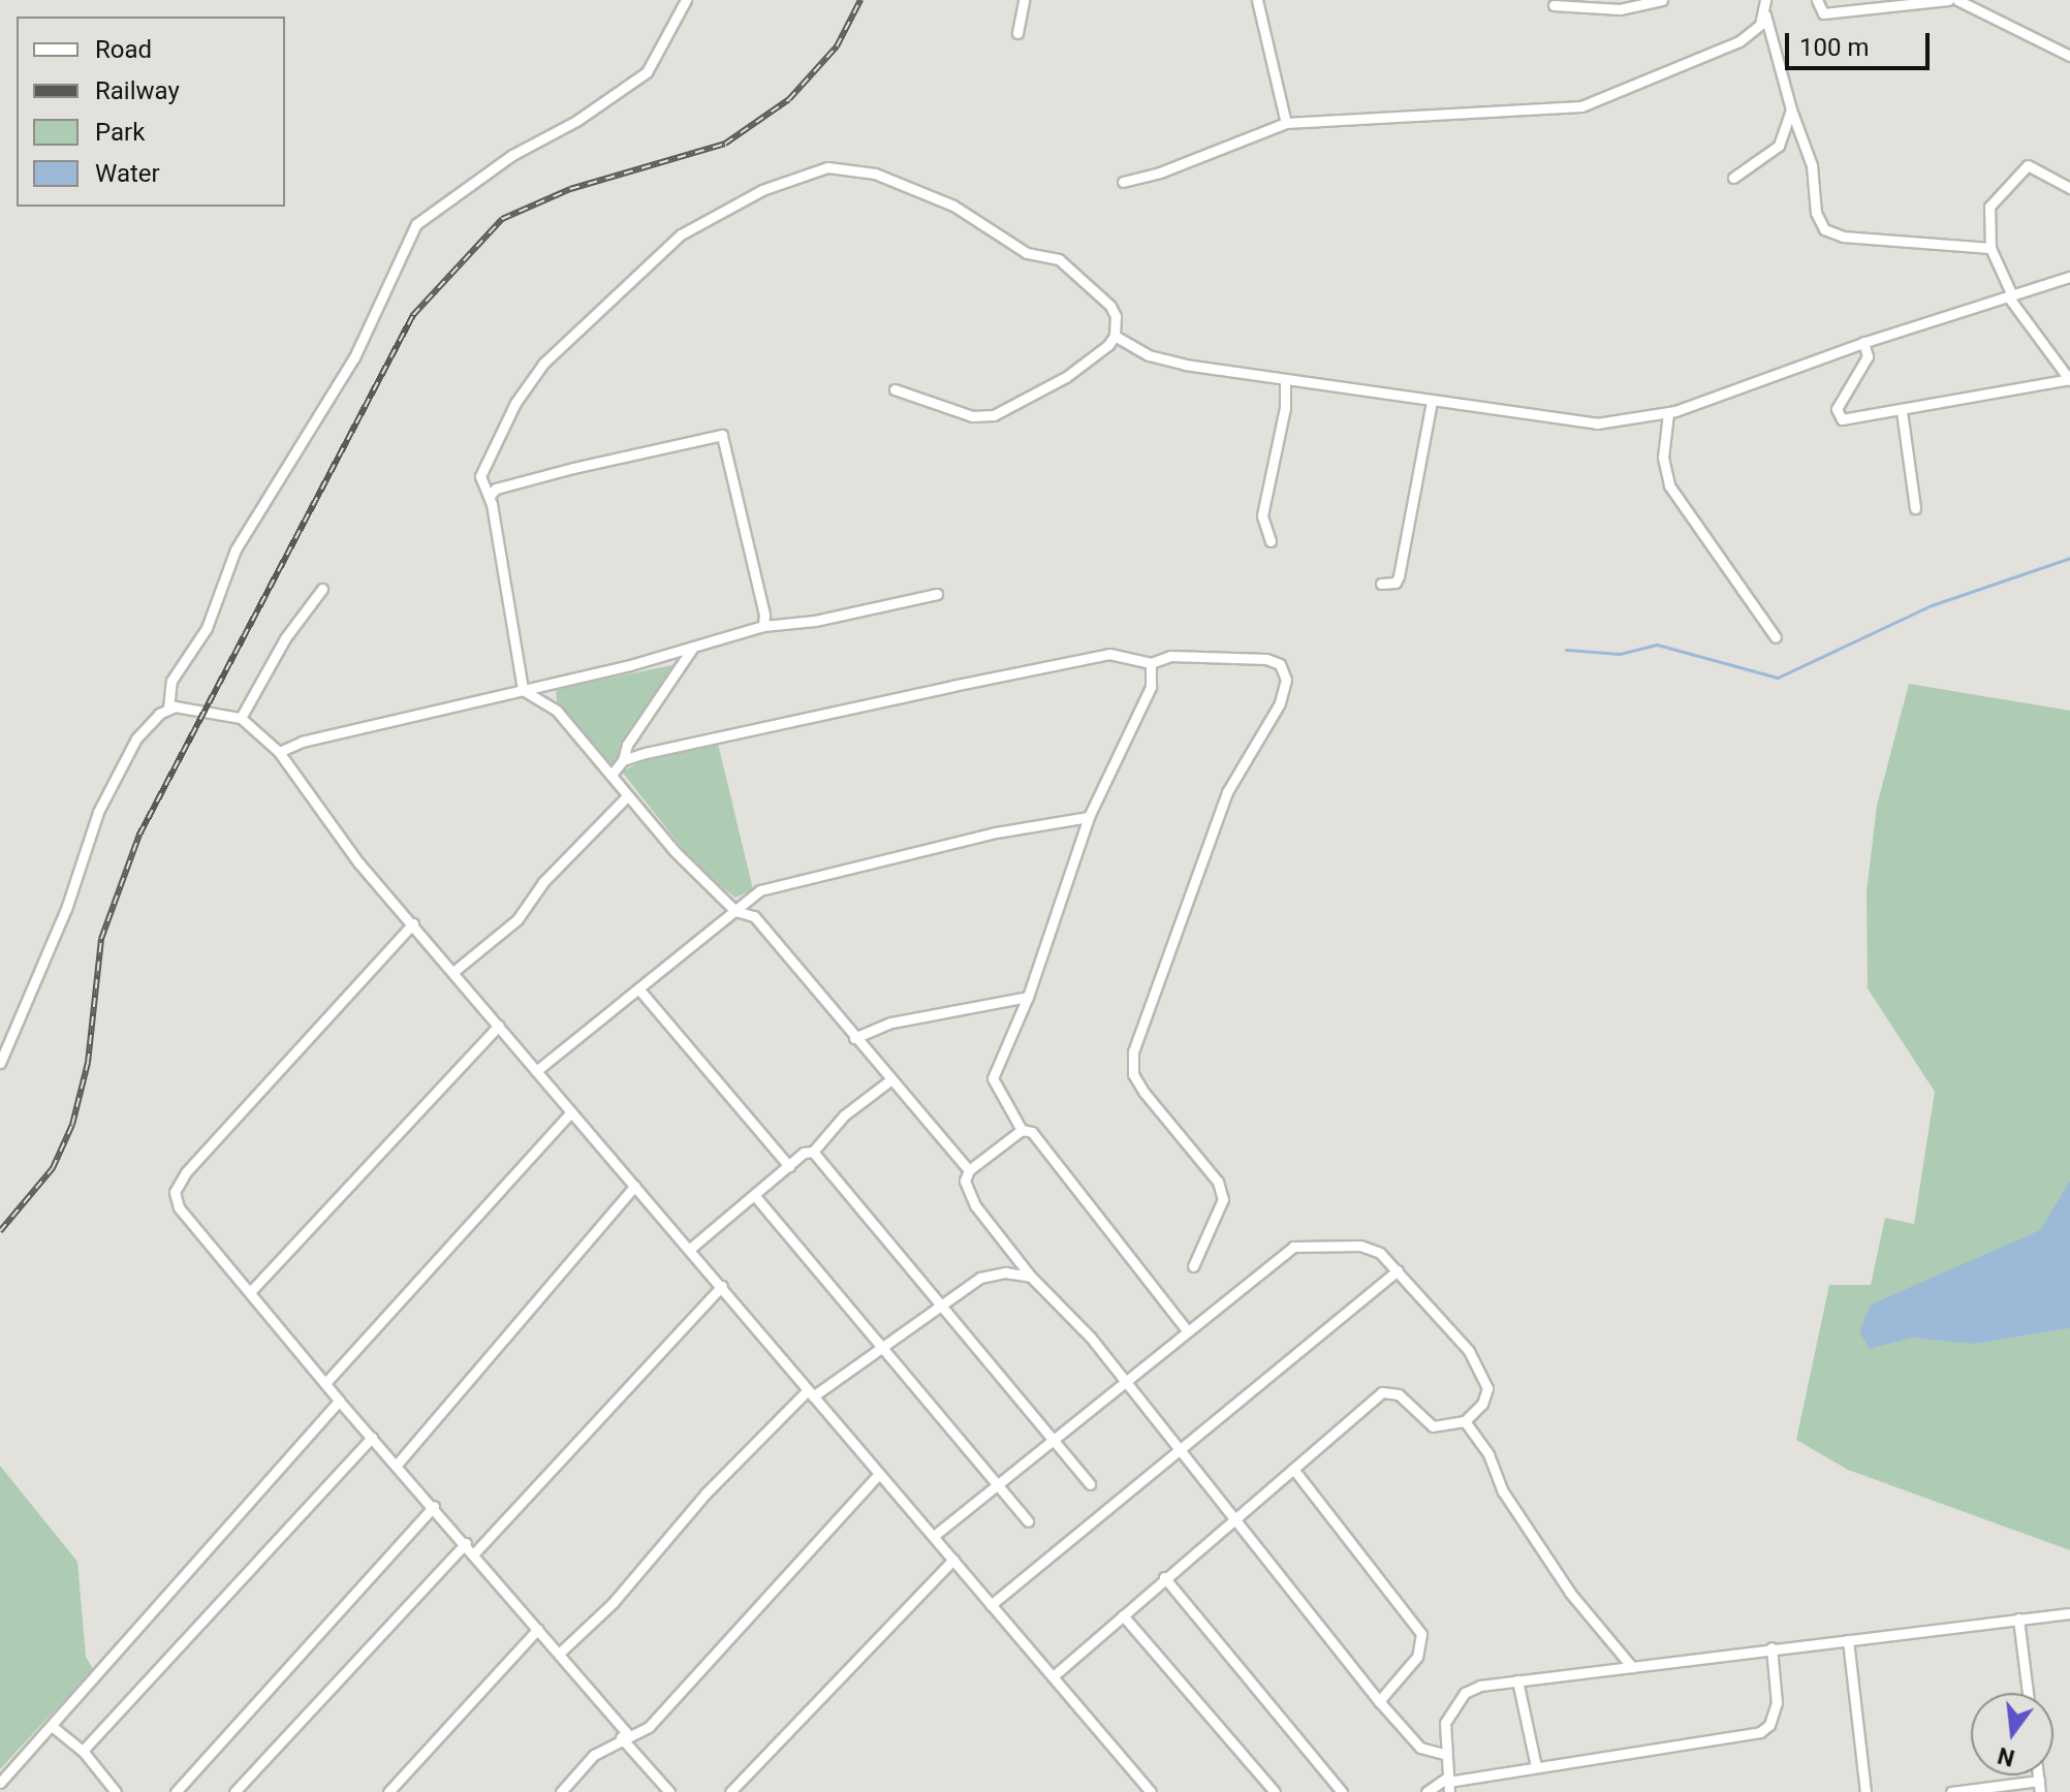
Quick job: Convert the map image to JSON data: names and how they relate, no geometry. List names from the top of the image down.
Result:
{
  "legend": [
    "Road",
    "Railway",
    "Park",
    "Water"
  ],
  "scale_bar": "100 m",
  "north": "bottom"
}
